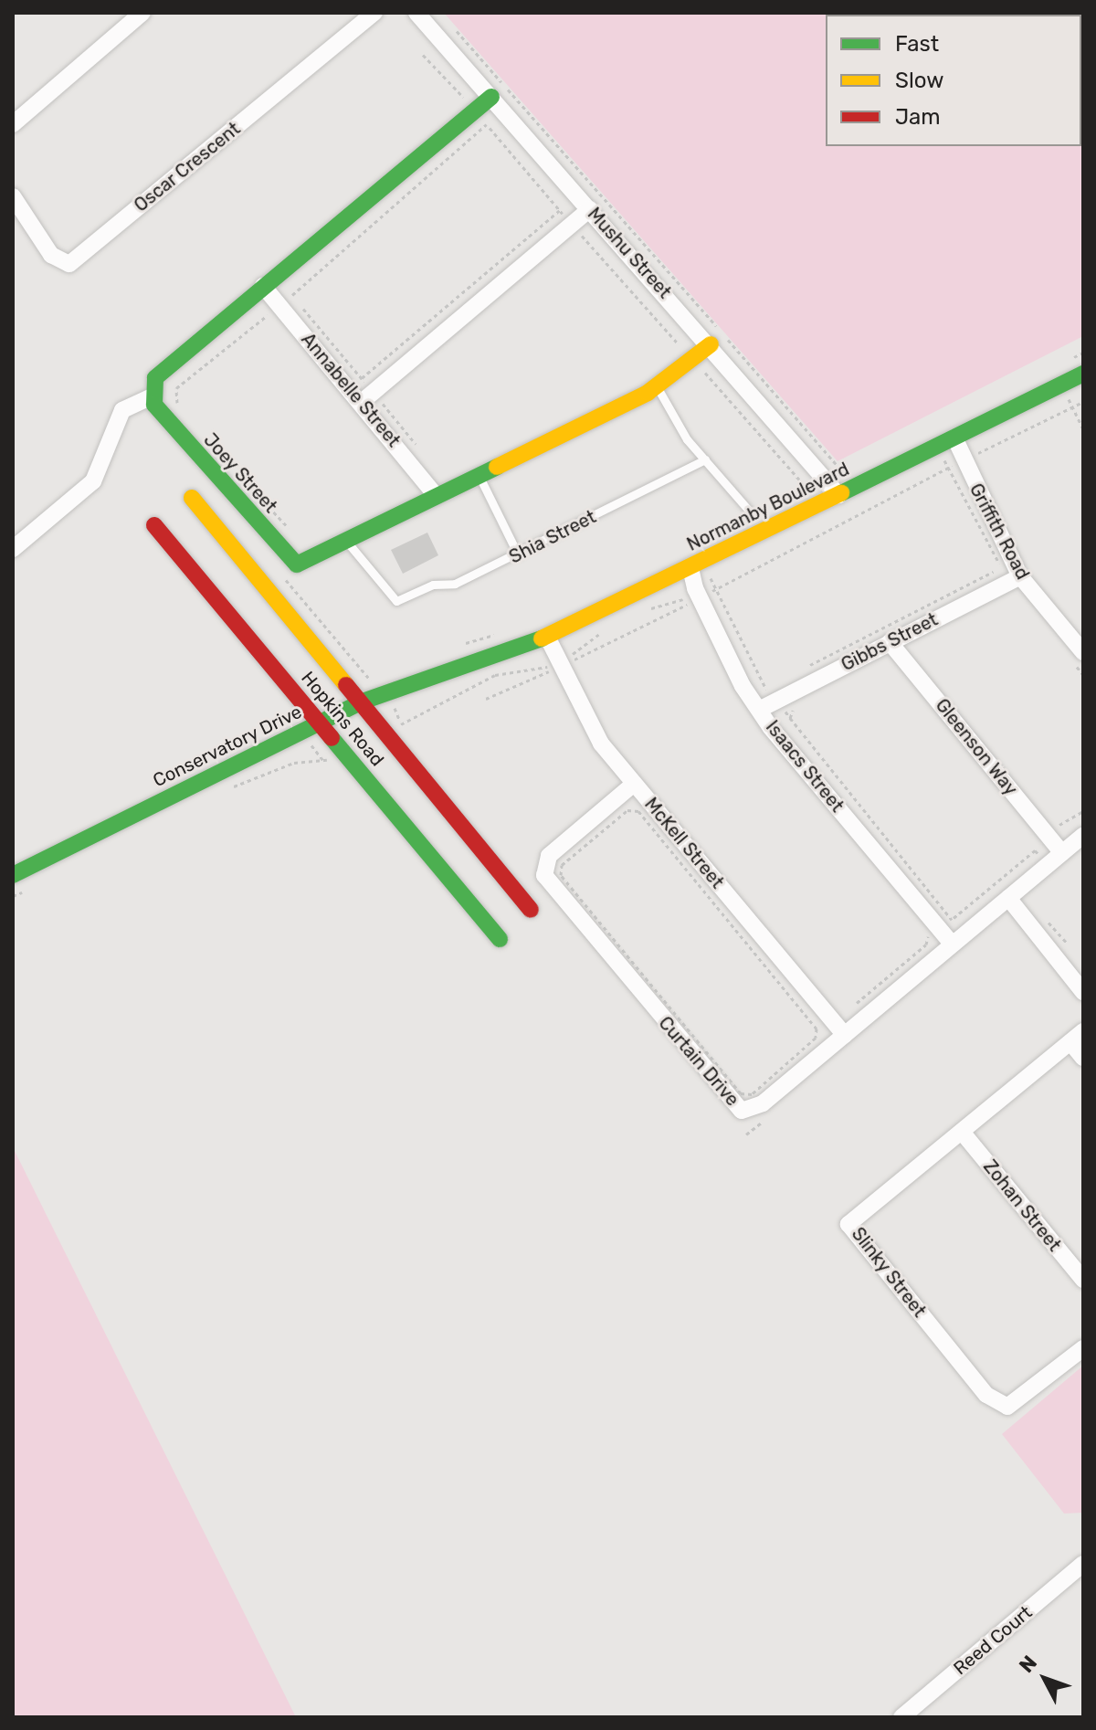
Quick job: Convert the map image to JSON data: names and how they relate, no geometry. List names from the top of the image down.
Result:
{
  "streets": {
    "street": [
      "Oscar Crescent",
      "Mushu Street",
      "Annabelle Street",
      "Joey Street",
      "Normanby Boulevard",
      "Griffith Road",
      "Gibbs Street",
      "Hopkins Road",
      "Conservatory Drive",
      "Gleenson Way",
      "Isaacs Street",
      "McKell Street",
      "Curtain Drive",
      "Zohan Street",
      "Slinky Street",
      "Reed Court"
    ],
    "lane": ["Shia Street"]
  },
  "crossings": [
    ["Mushu Street", "Joey Street"],
    ["Mushu Street", "Normanby Boulevard"],
    ["Annabelle Street", "Joey Street"],
    ["Joey Street", "Shia Street"],
    ["Normanby Boulevard", "Griffith Road"],
    ["Normanby Boulevard", "Conservatory Drive"],
    ["Normanby Boulevard", "Isaacs Street"],
    ["Normanby Boulevard", "McKell Street"],
    ["Griffith Road", "Gibbs Street"],
    ["Gibbs Street", "Gleenson Way"],
    ["Gibbs Street", "Isaacs Street"],
    ["Hopkins Road", "Conservatory Drive"],
    ["Gleenson Way", "Curtain Drive"],
    ["Isaacs Street", "Curtain Drive"],
    ["McKell Street", "Curtain Drive"],
    ["Zohan Street", "Slinky Street"]
  ],
  "legend": ["Fast", "Slow", "Jam"],
  "north": "top left"
}
